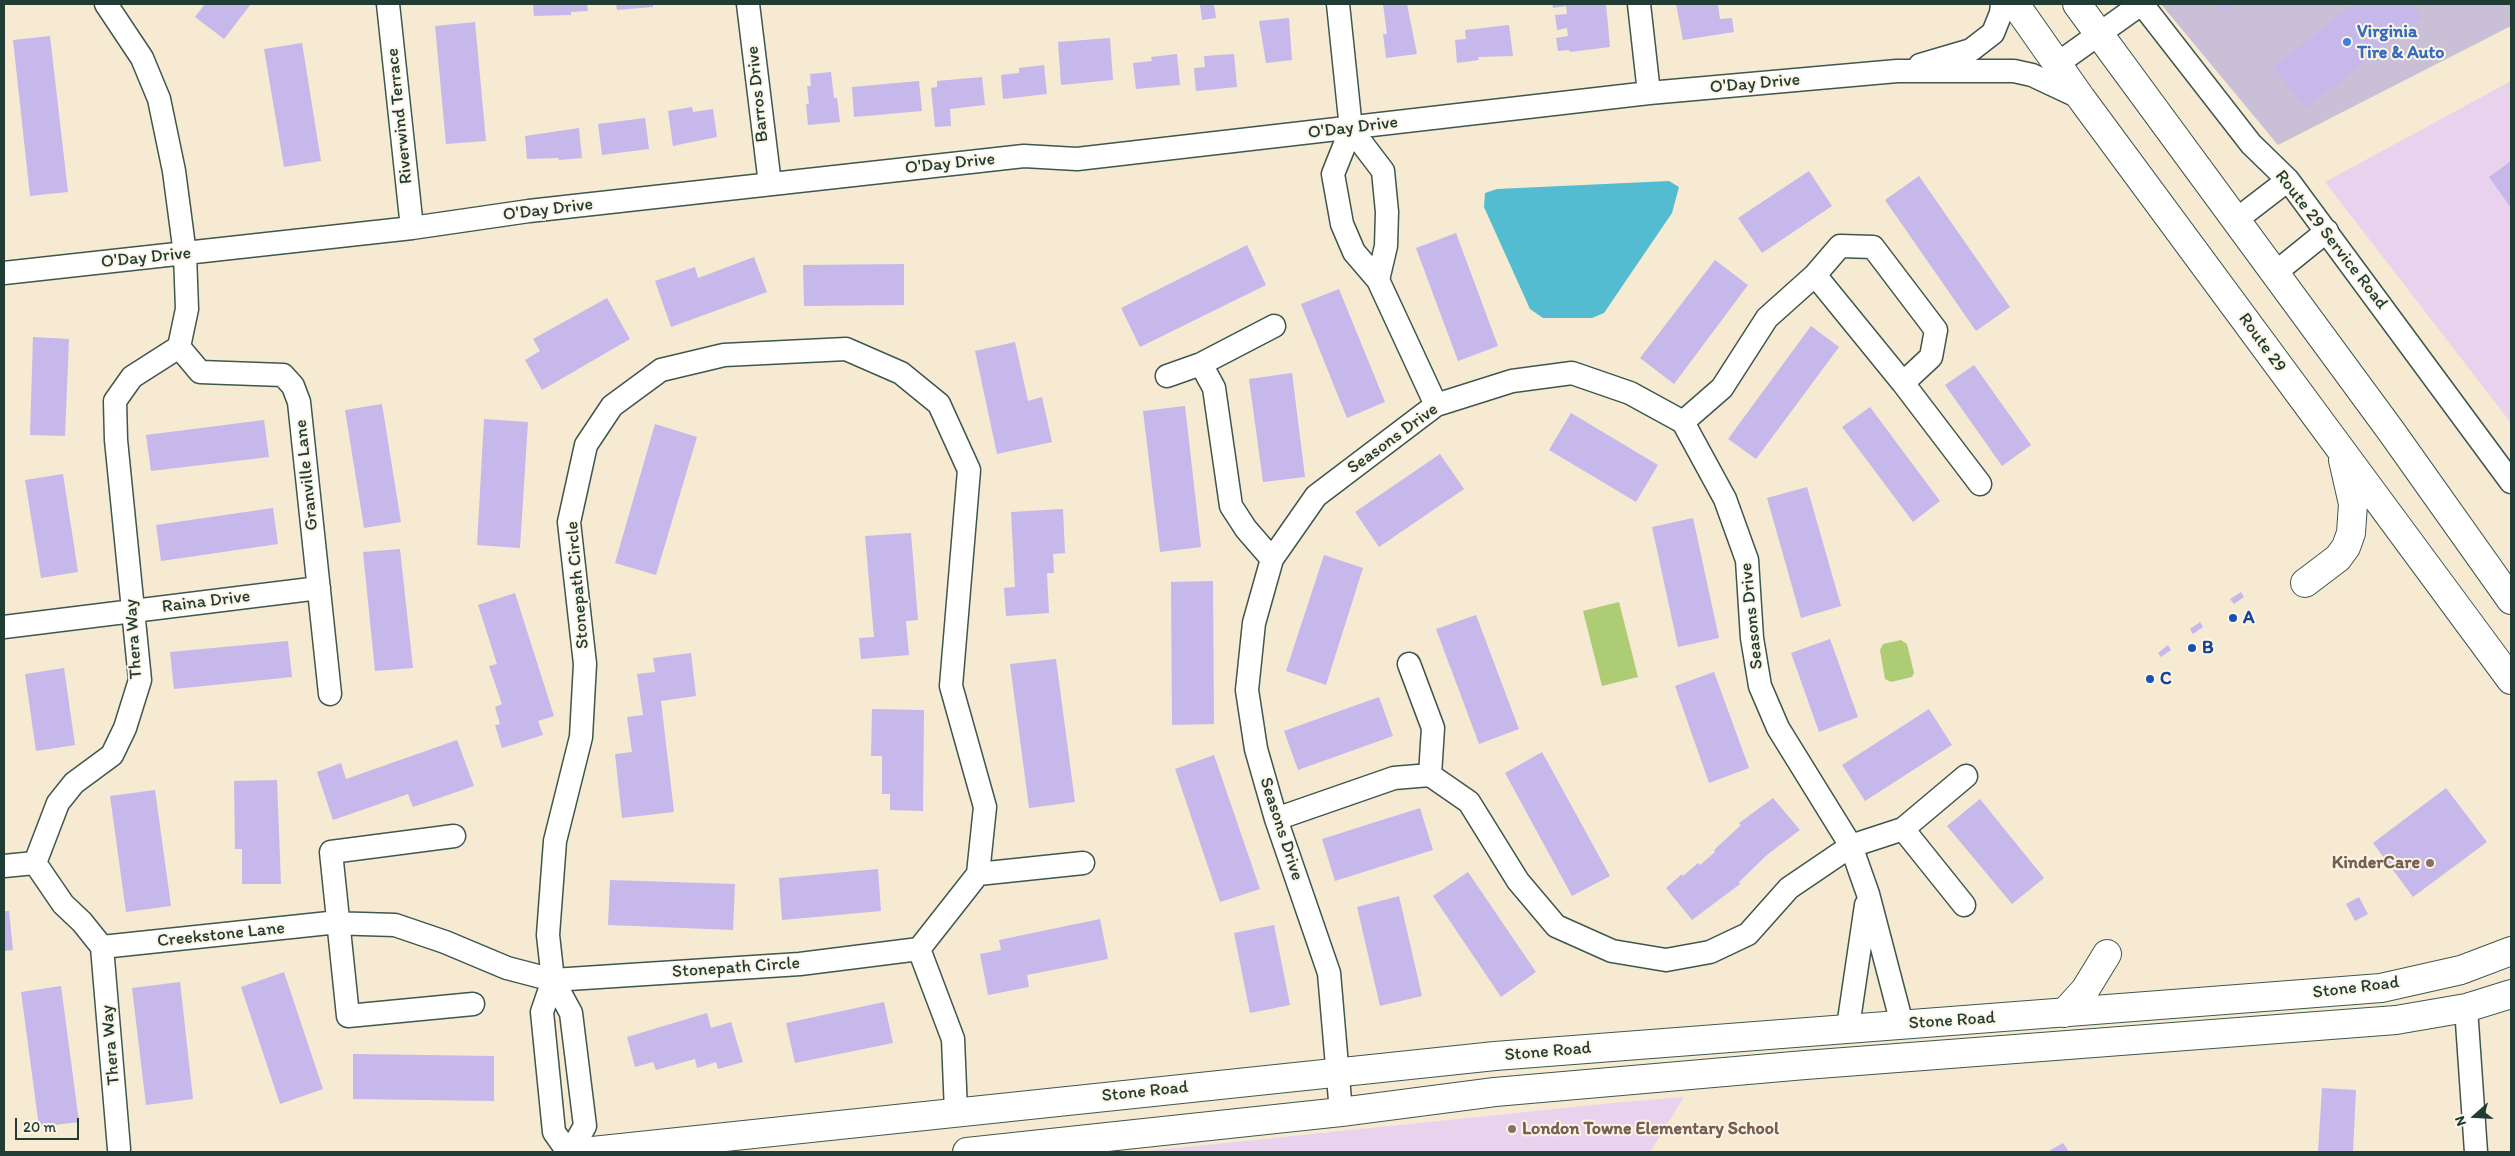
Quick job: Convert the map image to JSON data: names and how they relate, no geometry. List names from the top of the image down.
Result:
{
  "streets": {
    "main road": ["Route 29", "Stone Road"],
    "street": [
      "O'Day Drive",
      "Barros Drive",
      "Riverwind Terrace",
      "Route 29 Service Road",
      "Seasons Drive",
      "Granville Lane",
      "Stonepath Circle",
      "Raina Drive",
      "Thera Way",
      "Creekstone Lane"
    ]
  },
  "crossings": [
    ["O'Day Drive", "Barros Drive"],
    ["O'Day Drive", "Riverwind Terrace"],
    ["O'Day Drive", "Route 29"],
    ["Seasons Drive", "Stone Road"],
    ["Granville Lane", "Raina Drive"],
    ["Granville Lane", "Thera Way"],
    ["Stonepath Circle", "Creekstone Lane"],
    ["Raina Drive", "Thera Way"],
    ["Thera Way", "Creekstone Lane"]
  ],
  "places": [
    "Virginia Tire & Auto",
    "A",
    "B",
    "C",
    "KinderCare",
    "London Towne Elementary School"
  ],
  "scale_bar": "20 m",
  "north": "left"
}
